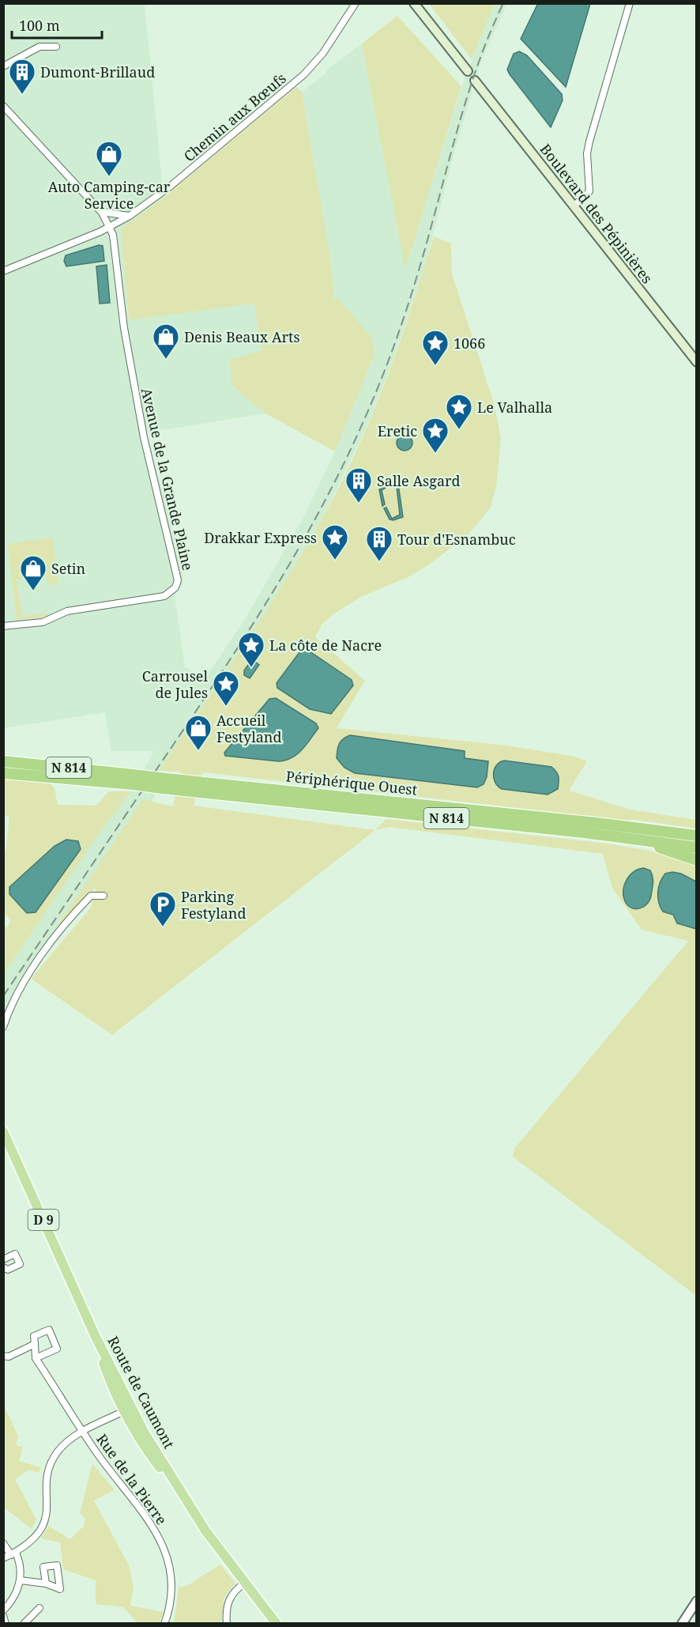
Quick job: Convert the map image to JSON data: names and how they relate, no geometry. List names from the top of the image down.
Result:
{
  "streets": {
    "highway": ["N 814", "Périphérique Ouest"],
    "main road": ["Boulevard des Pépinières", "D 9", "Route de Caumont"],
    "street": ["Chemin aux Bœufs", "Avenue de la Grande Plaine", "Rue de la Pierre"]
  },
  "crossings": [
    ["Chemin aux Bœufs", "Avenue de la Grande Plaine"]
  ],
  "places": {
    "building": ["Dumont-Brillaud", "Salle Asgard", "Tour d'Esnambuc"],
    "shop": [
      "Auto Camping-car Service",
      "Denis Beaux Arts",
      "Setin",
      "Accueil Festyland"
    ],
    "place": [
      "1066",
      "Le Valhalla",
      "Eretic",
      "Drakkar Express",
      "La côte de Nacre",
      "Carrousel de Jules"
    ],
    "parking": ["Parking Festyland"]
  },
  "scale_bar": "100 m"
}
